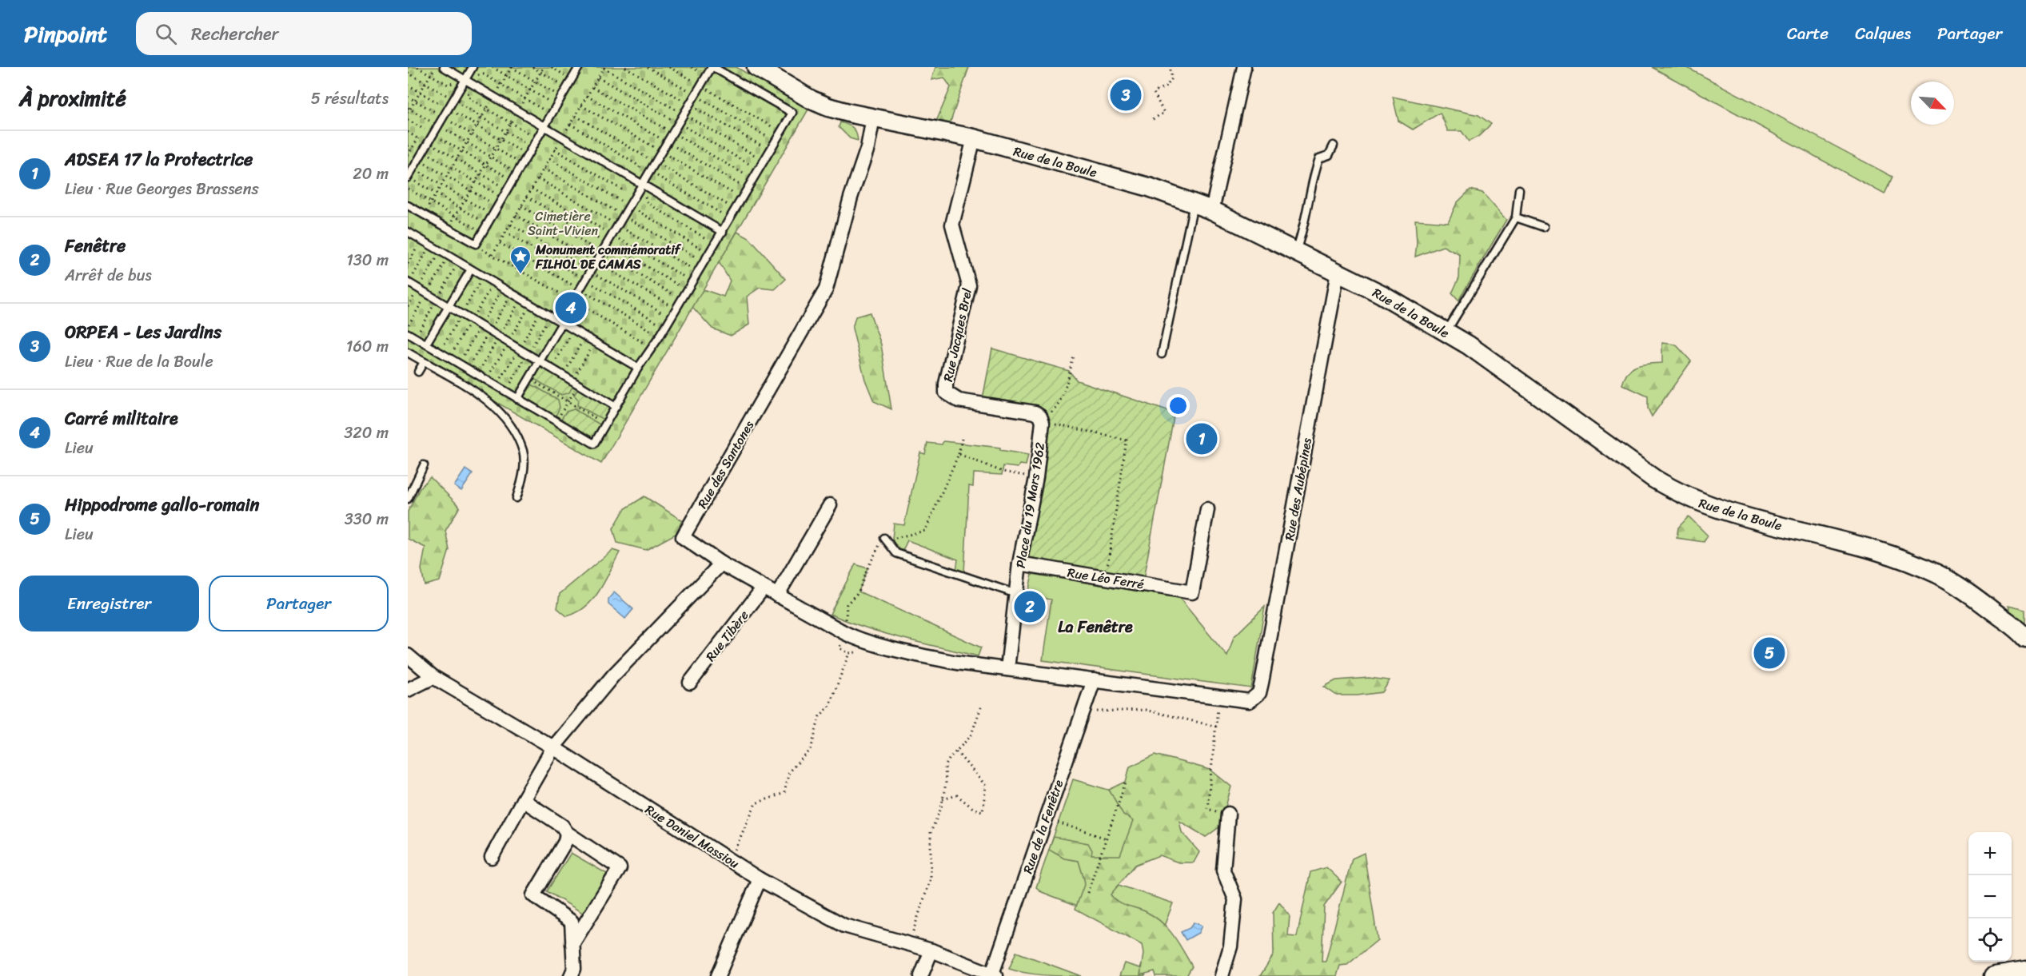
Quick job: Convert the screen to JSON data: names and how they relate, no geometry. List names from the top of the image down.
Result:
{
  "streets": {
    "street": [
      "Rue de la Boule",
      "Rue Jacques Brel",
      "Rue des Santones",
      "Rue des Aubépines",
      "Place du 19 Mars 1962",
      "Rue Léo Ferré",
      "Rue Tibère",
      "Rue de la Fenêtre",
      "Rue Daniel Massiou"
    ]
  },
  "crossings": [
    ["Rue de la Boule", "Rue Jacques Brel"],
    ["Rue de la Boule", "Rue des Santones"],
    ["Rue de la Boule", "Rue des Aubépines"],
    ["Rue Jacques Brel", "Place du 19 Mars 1962"],
    ["Place du 19 Mars 1962", "Rue Léo Ferré"],
    ["Rue de la Fenêtre", "Rue Daniel Massiou"]
  ],
  "districts": ["La Fenêtre"],
  "parks": ["Cimetière Saint-Vivien"],
  "places": {
    "place": ["Monument commémoratif FILHOL DE CAMAS"]
  },
  "north": "bottom right",
  "page": {
    "header": "Pinpoint",
    "search": "Rechercher",
    "nav": ["Carte", "Calques", "Partager"],
    "heading": ["À proximité", "5 résultats"],
    "pins": [
      "3",
      "4",
      "1",
      "2",
      "5"
    ],
    "list": [
      {
        "mark": "1",
        "name": "ADSEA 17 la Protectrice",
        "note": "Lieu · Rue Georges Brassens",
        "value": "20 m"
      },
      {
        "mark": "2",
        "name": "Fenêtre",
        "note": "Arrêt de bus",
        "value": "130 m"
      },
      {
        "mark": "3",
        "name": "ORPEA - Les Jardins",
        "note": "Lieu · Rue de la Boule",
        "value": "160 m"
      },
      {
        "mark": "4",
        "name": "Carré militaire",
        "note": "Lieu",
        "value": "320 m"
      },
      {
        "mark": "5",
        "name": "Hippodrome gallo-romain",
        "note": "Lieu",
        "value": "330 m"
      }
    ],
    "buttons": ["Enregistrer", "Partager"],
    "map_buttons": ["+", "−"]
  }
}
